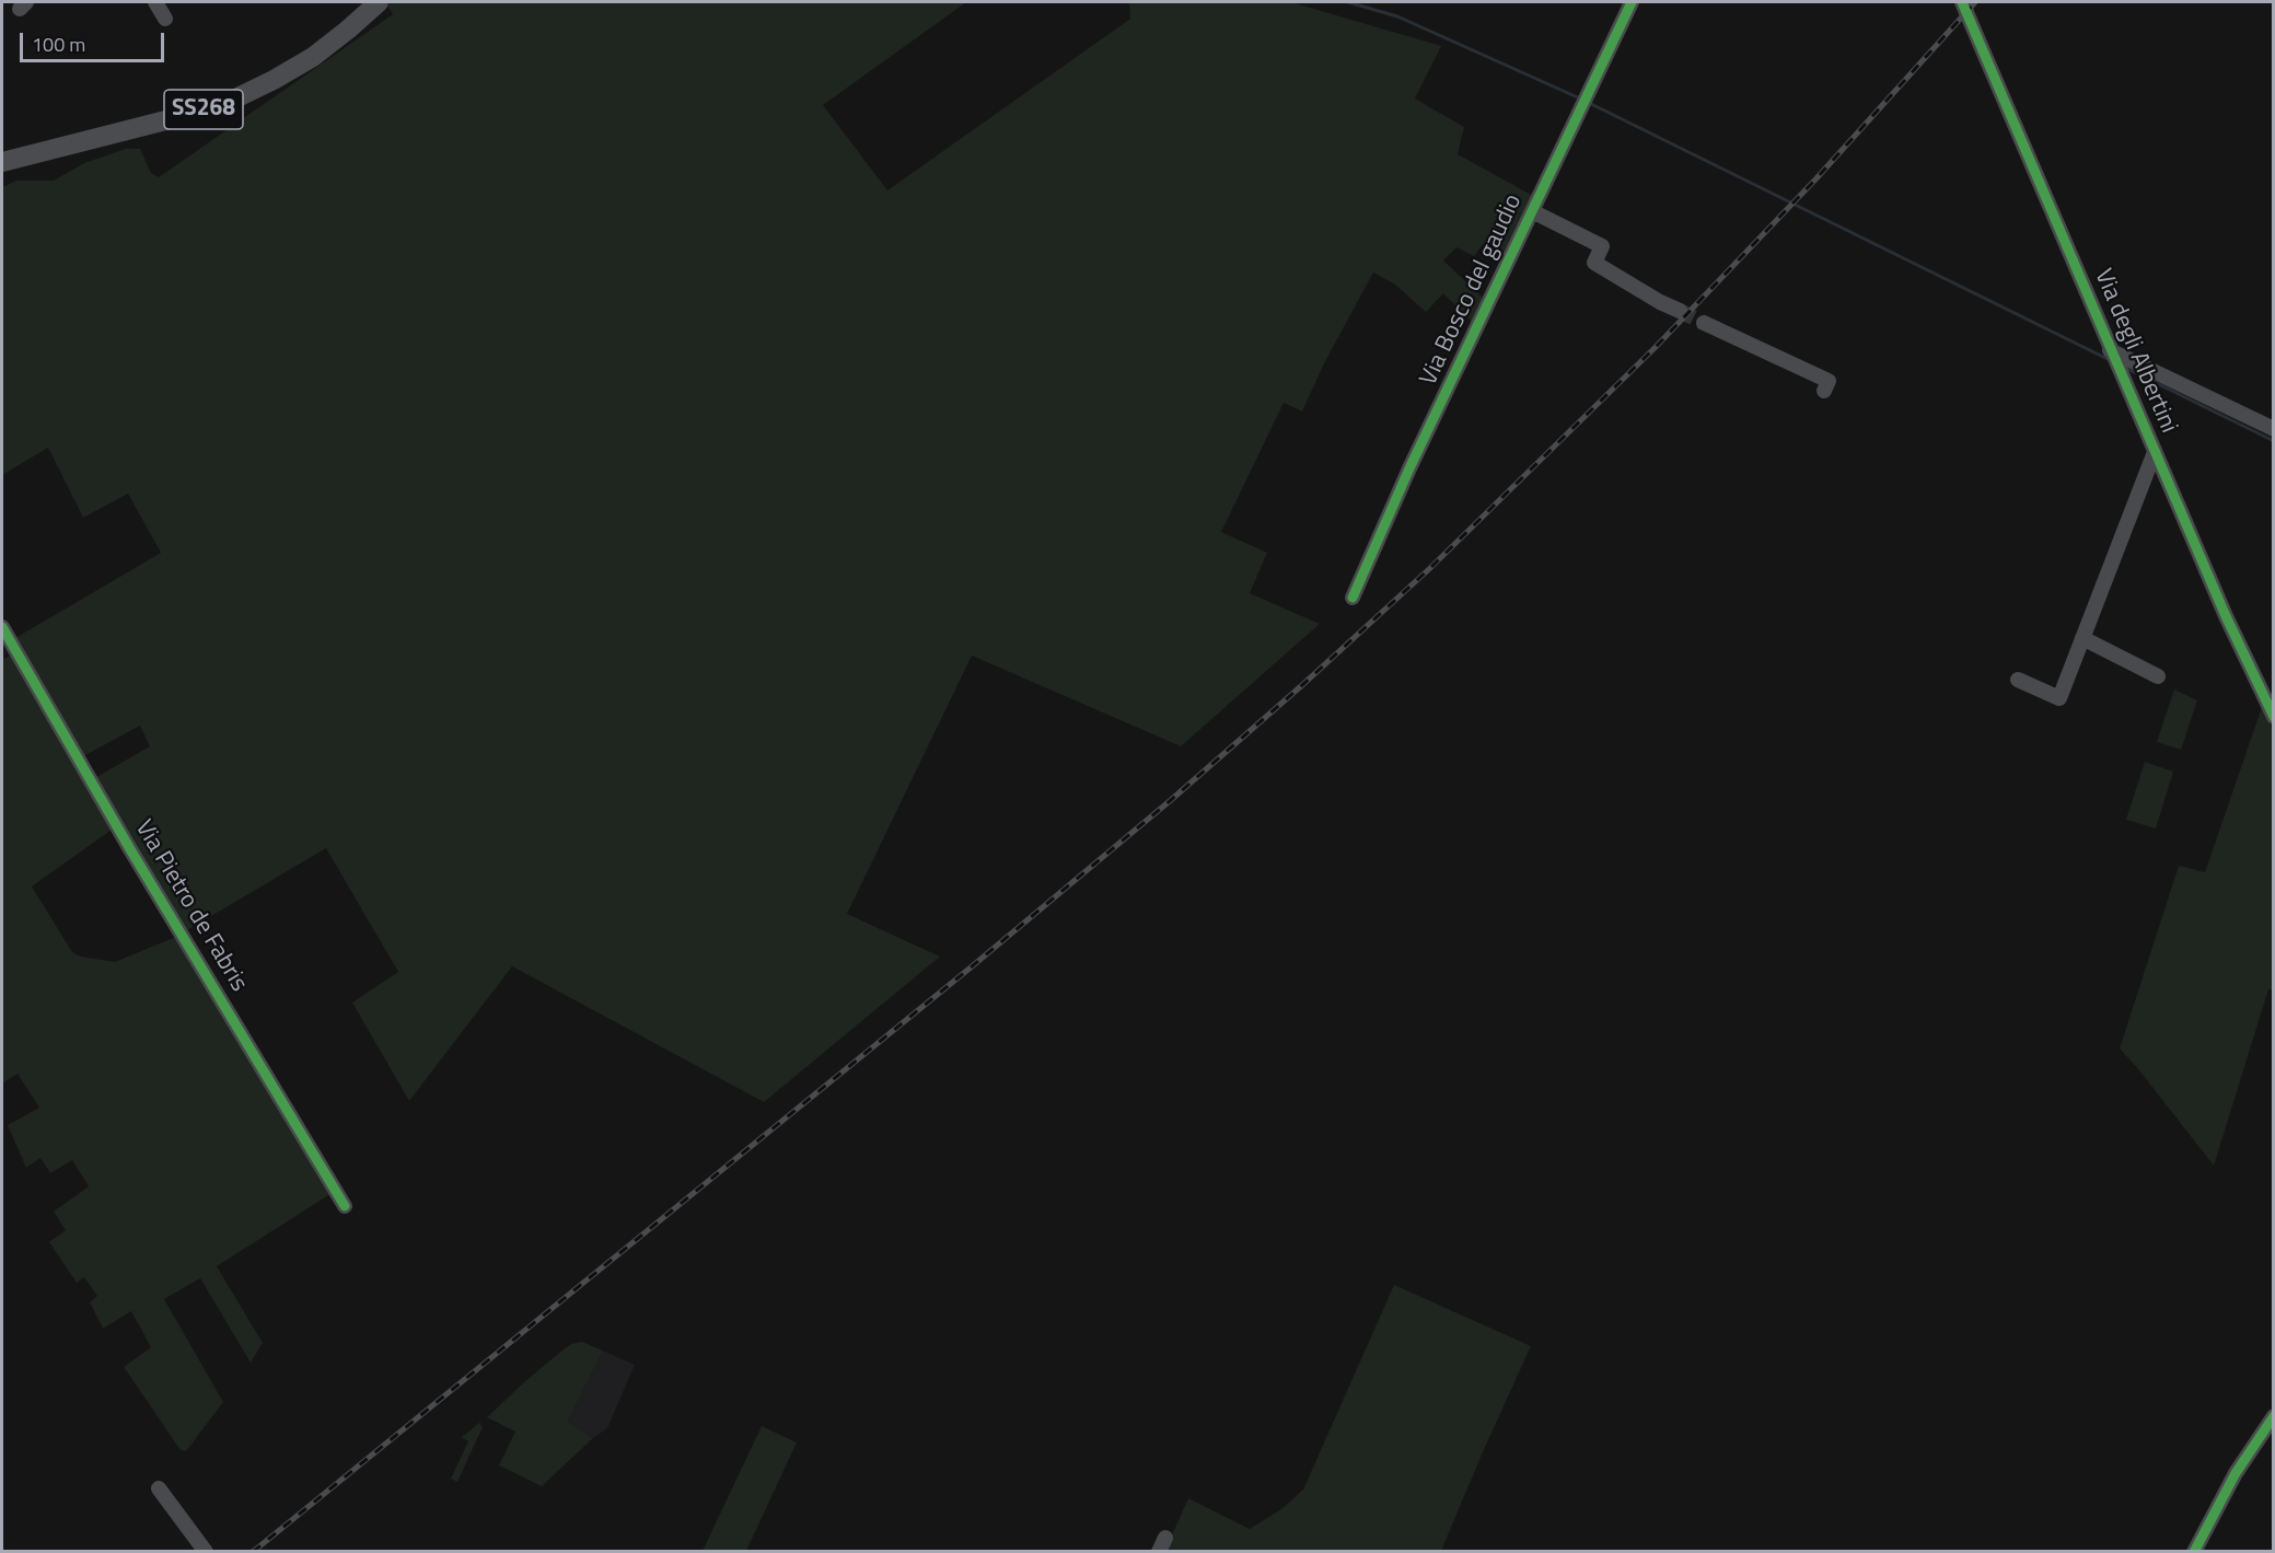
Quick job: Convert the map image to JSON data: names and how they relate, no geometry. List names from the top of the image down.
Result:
{
  "streets": {
    "highway": ["SS268"],
    "street": ["Via Bosco del gaudio", "Via degli Albertini", "Via Pietro de Fabris"]
  },
  "scale_bar": "100 m"
}
